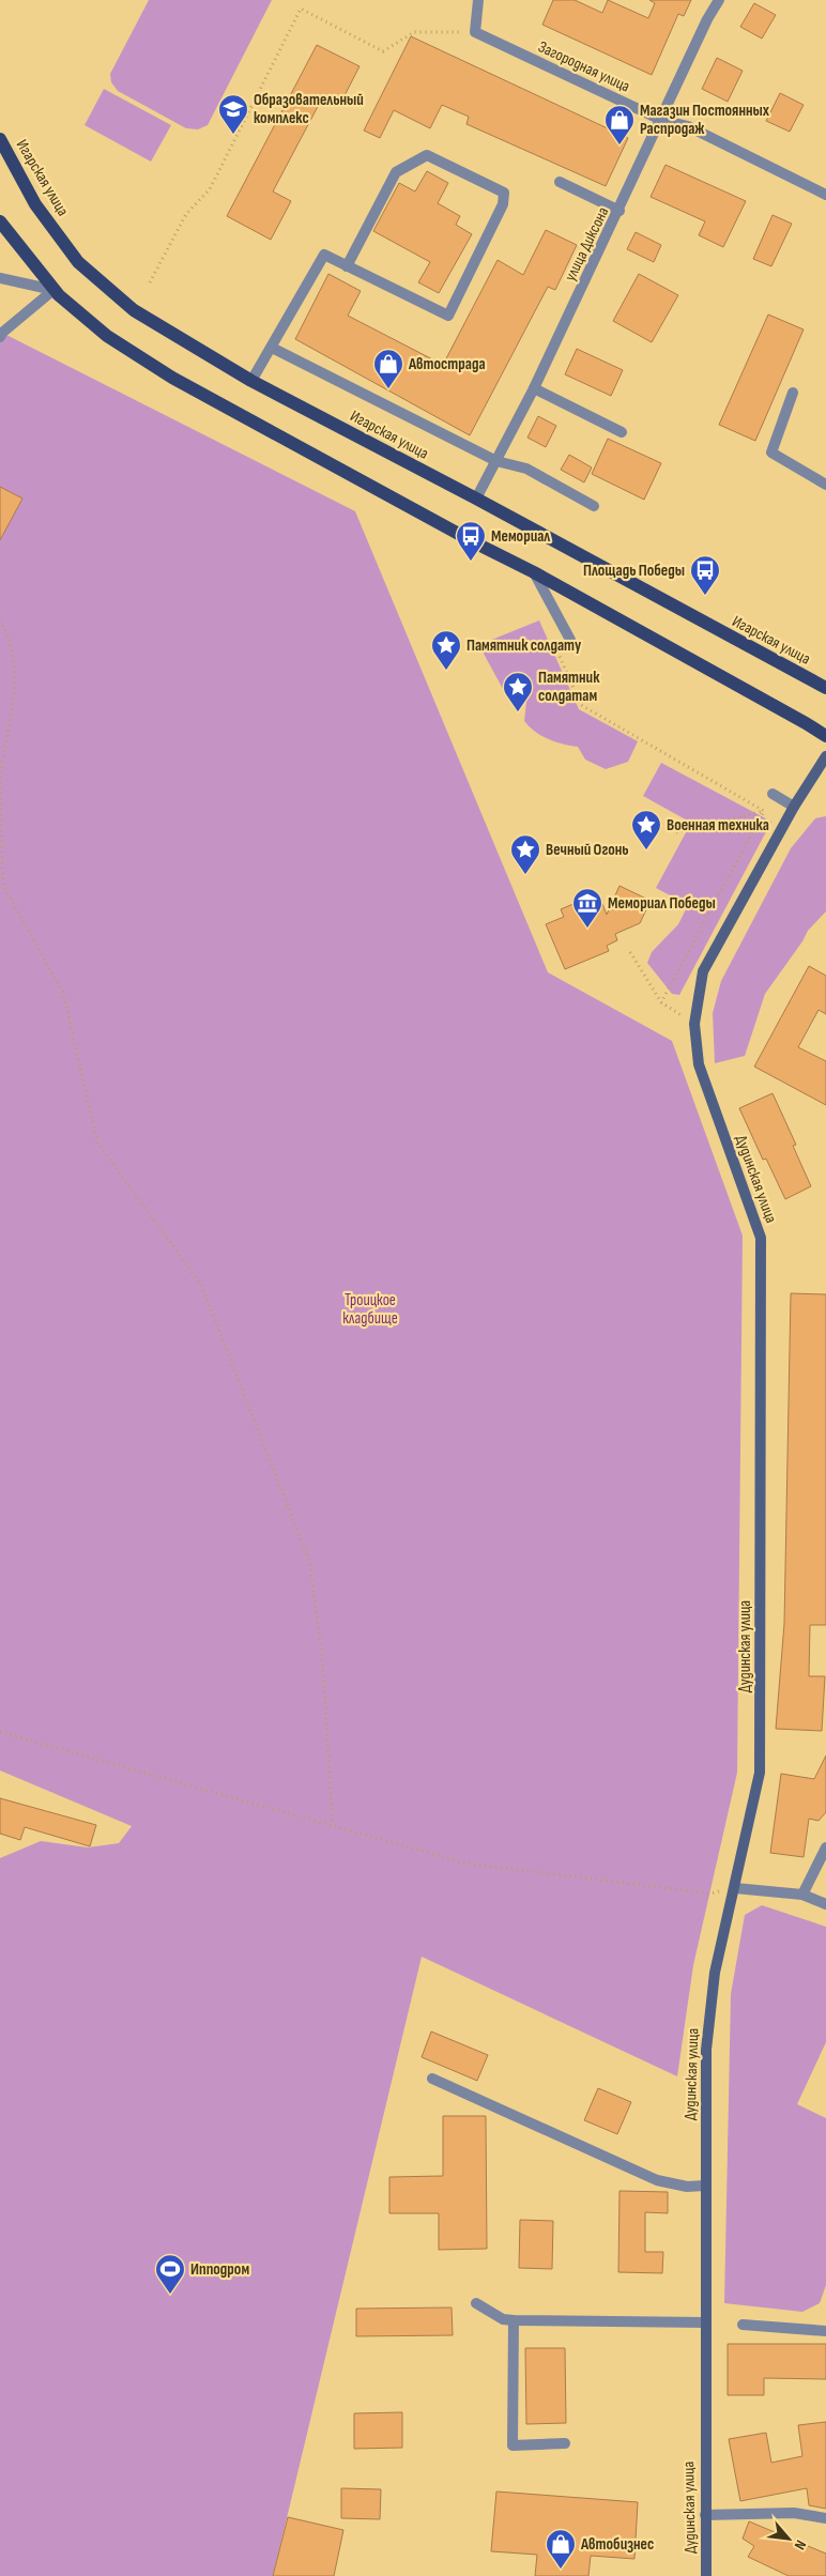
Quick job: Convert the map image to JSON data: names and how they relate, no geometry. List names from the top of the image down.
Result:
{
  "streets": {
    "main road": ["Игарская улица"],
    "street": ["Загородная улица", "улица Диксона", "Дудинская улица"]
  },
  "crossings": [
    ["Загородная улица", "улица Диксона"],
    ["Игарская улица", "улица Диксона"]
  ],
  "parks": ["Троицкое кладбище"],
  "places": {
    "school or university": ["Образовательный комплекс"],
    "shop": ["Магазин Постоянных Распродаж", "Автострада", "Автобизнес"],
    "bus stop": ["Мемориал", "Площадь Победы"],
    "place": [
      "Памятник солдату",
      "Памятник солдатам",
      "Военная техника",
      "Вечный Огонь"
    ],
    "museum": ["Мемориал Победы"],
    "sports": ["Ипподром"]
  },
  "north": "bottom right"
}
